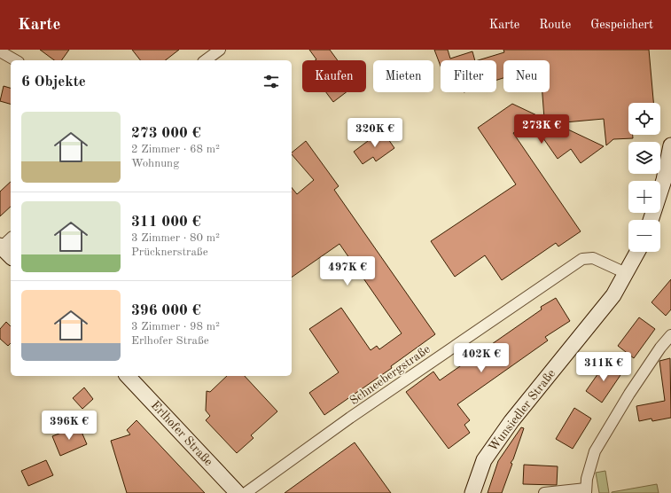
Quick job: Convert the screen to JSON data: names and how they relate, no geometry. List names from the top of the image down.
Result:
{
  "streets": {
    "main road": ["Wunsiedler Straße", "Erlhofer Straße"],
    "street": ["Schneebergstraße"]
  },
  "crossings": [
    ["Schneebergstraße", "Wunsiedler Straße"]
  ],
  "page": {
    "header": "Karte",
    "nav": ["Karte", "Route", "Gespeichert"],
    "chip": [
      "Kaufen",
      "Mieten",
      "Filter",
      "Neu"
    ],
    "heading": "6 Objekte",
    "map_buttons": ["+", "−"],
    "list": [
      {
        "name": "273 000 €",
        "note": "2 Zimmer · 68 m² · Wohnung"
      },
      {
        "name": "311 000 €",
        "note": "3 Zimmer · 80 m² · Prücknerstraße"
      },
      {
        "name": "396 000 €",
        "note": "3 Zimmer · 98 m² · Erlhofer Straße"
      }
    ],
    "price": [
      "273K €",
      "320K €",
      "497K €",
      "402K €",
      "311K €",
      "396K €"
    ]
  }
}
